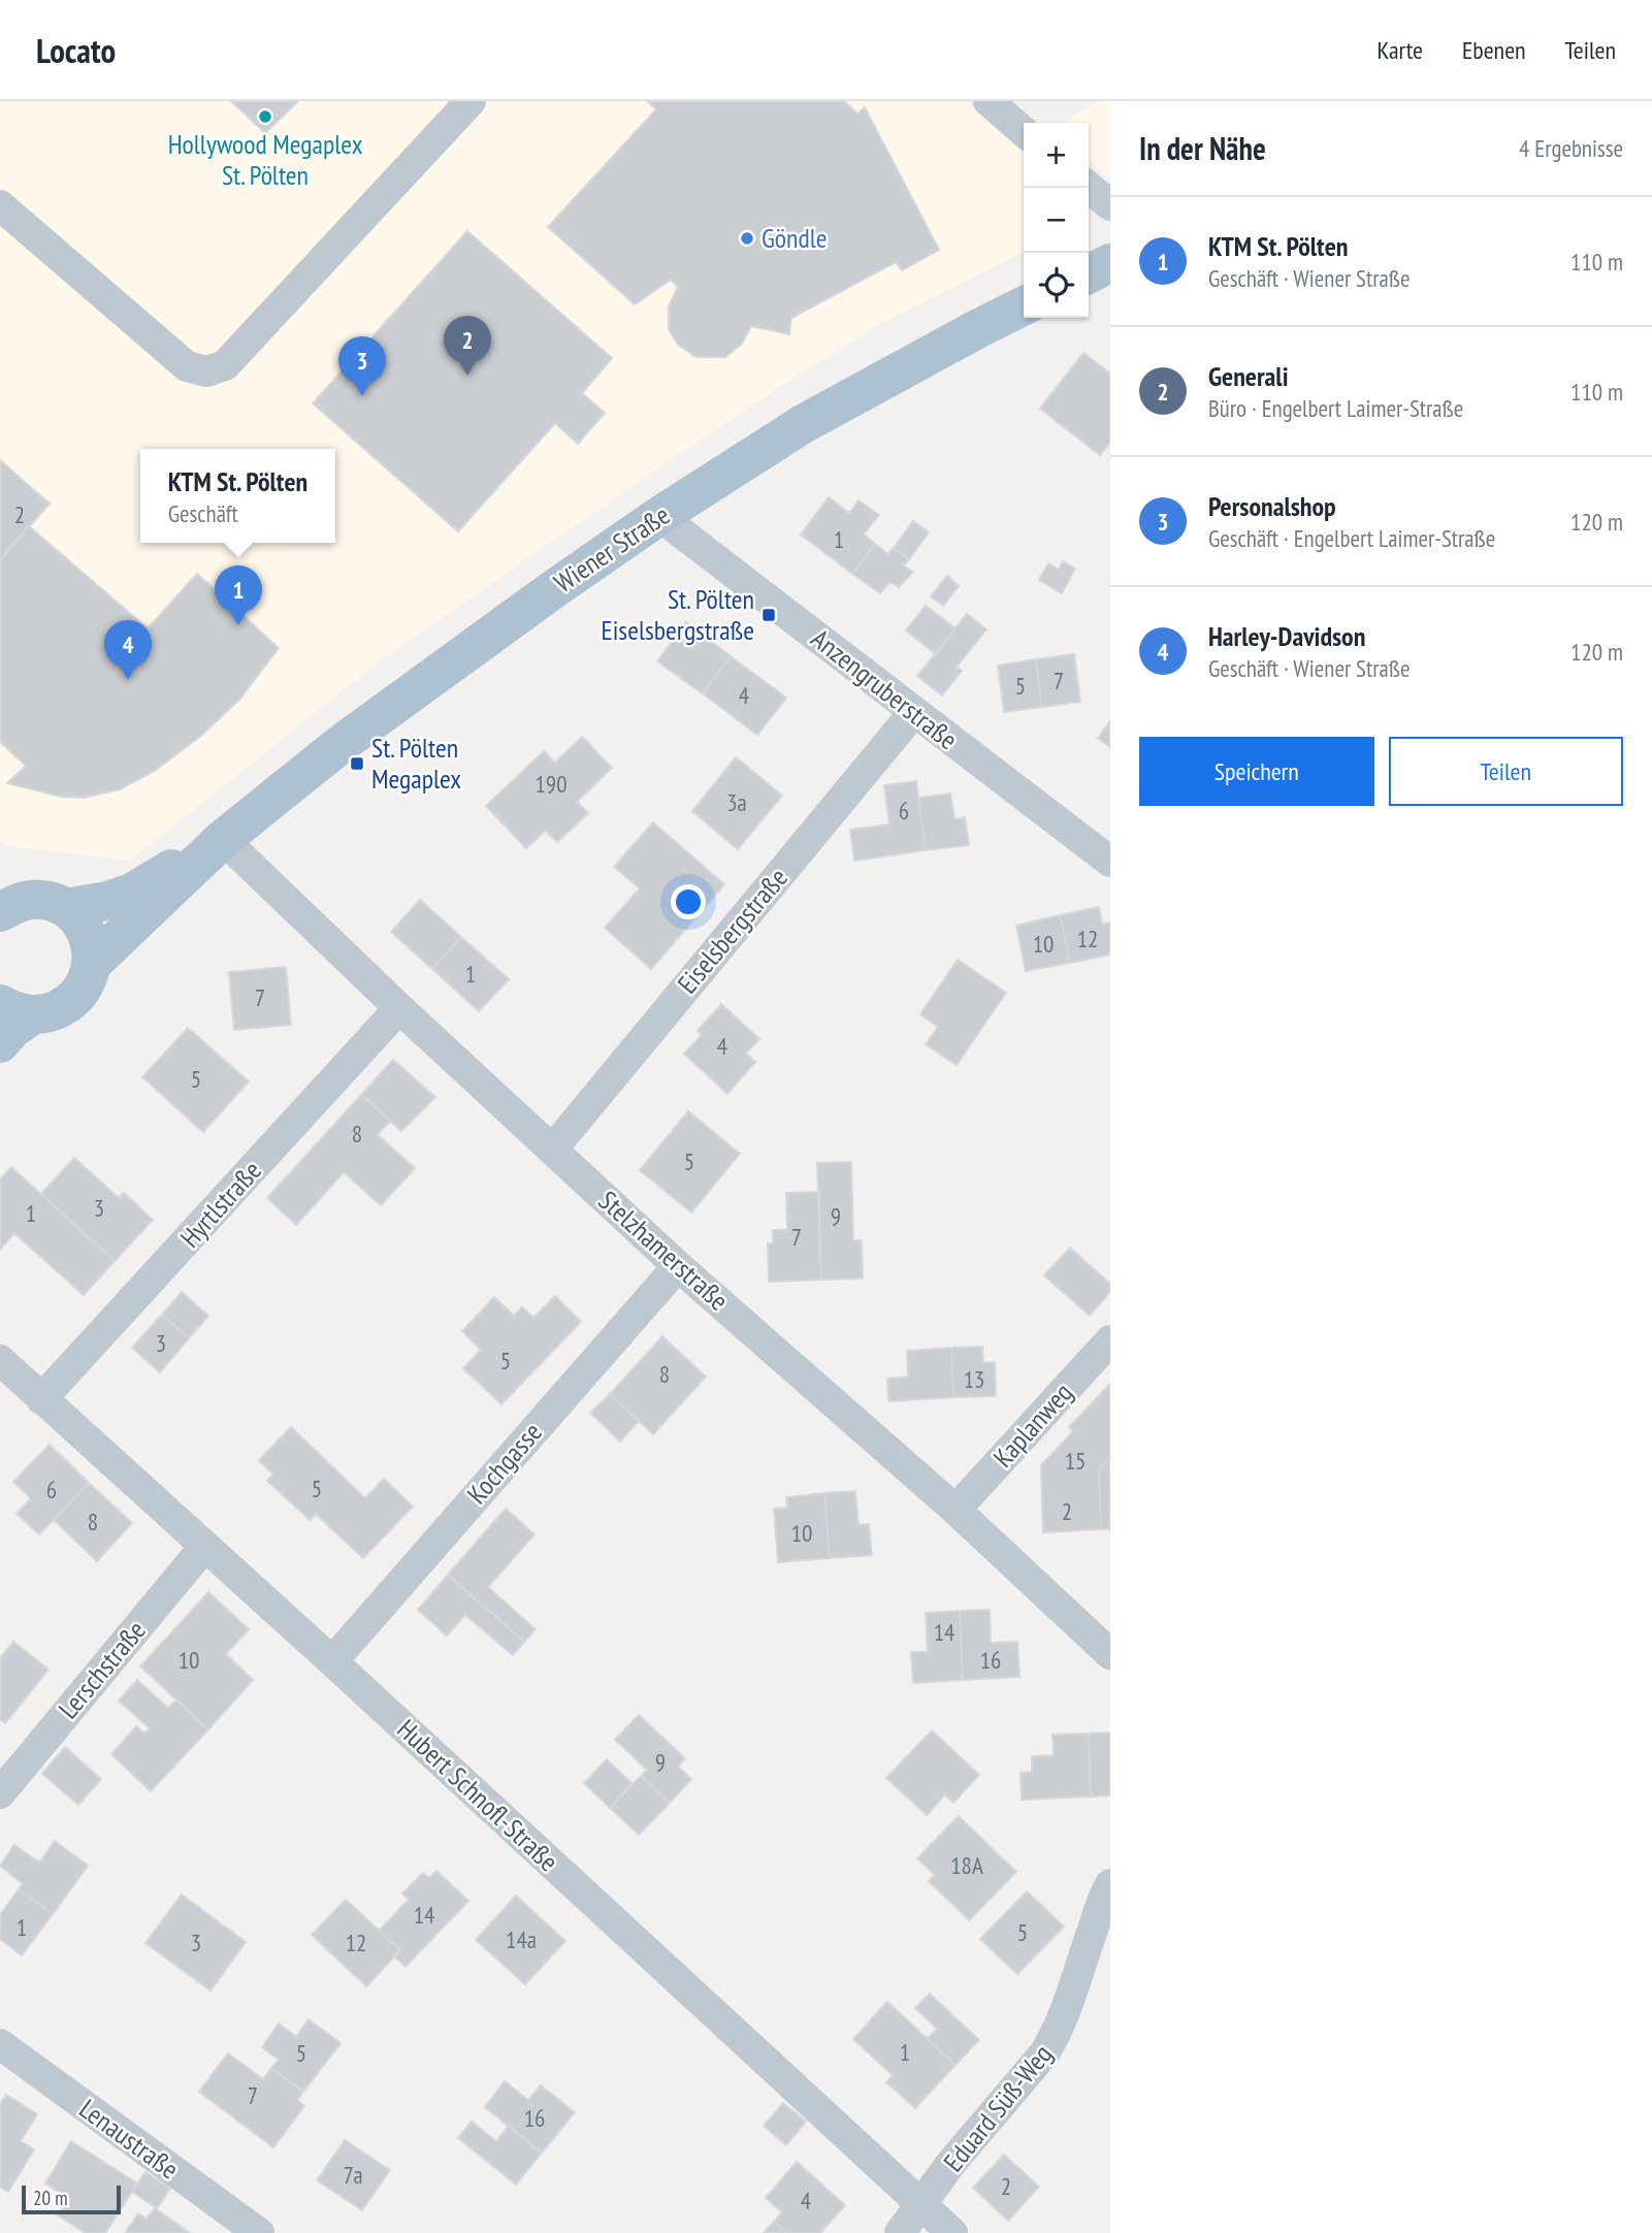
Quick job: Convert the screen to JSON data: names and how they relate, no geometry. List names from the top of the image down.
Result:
{
  "streets": {
    "main road": ["Wiener Straße"],
    "street": [
      "Anzengruberstraße",
      "Eiselsbergstraße",
      "Hyrtlstraße",
      "Stelzhamerstraße",
      "Kaplanweg",
      "Kochgasse",
      "Lerschstraße",
      "Hubert Schnofl-Straße",
      "Eduard Süß-Weg",
      "Lenaustraße"
    ]
  },
  "crossings": [
    ["Wiener Straße", "Anzengruberstraße"],
    ["Wiener Straße", "Stelzhamerstraße"],
    ["Anzengruberstraße", "Eiselsbergstraße"],
    ["Eiselsbergstraße", "Stelzhamerstraße"],
    ["Hyrtlstraße", "Stelzhamerstraße"],
    ["Hyrtlstraße", "Hubert Schnofl-Straße"],
    ["Stelzhamerstraße", "Kaplanweg"],
    ["Stelzhamerstraße", "Kochgasse"],
    ["Kochgasse", "Hubert Schnofl-Straße"],
    ["Lerschstraße", "Hubert Schnofl-Straße"],
    ["Hubert Schnofl-Straße", "Eduard Süß-Weg"]
  ],
  "places": {
    "other": ["Hollywood Megaplex St. Pölten", "Göndle"],
    "transit": ["St. Pölten Eiselsbergstraße", "St. Pölten Megaplex"]
  },
  "house_numbers": [
    "2",
    "1",
    "7",
    "5",
    "4",
    "190",
    "3a",
    "6",
    "12",
    "10",
    "1",
    "7",
    "4",
    "5",
    "8",
    "5",
    "3",
    "1",
    "9",
    "7",
    "3",
    "5",
    "8",
    "13",
    "15",
    "5",
    "6",
    "2",
    "8",
    "10",
    "14",
    "10",
    "16",
    "9",
    "18A",
    "14",
    "1",
    "5",
    "14a",
    "3",
    "12",
    "1",
    "5",
    "7",
    "16",
    "7a",
    "2",
    "4"
  ],
  "scale_bar": "20 m",
  "page": {
    "header": "Locato",
    "nav": ["Karte", "Ebenen", "Teilen"],
    "heading": ["In der Nähe", "4 Ergebnisse"],
    "map_buttons": ["+", "−"],
    "list": [
      {
        "mark": "1",
        "name": "KTM St. Pölten",
        "note": "Geschäft · Wiener Straße",
        "value": "110 m"
      },
      {
        "mark": "2",
        "name": "Generali",
        "note": "Büro · Engelbert Laimer-Straße",
        "value": "110 m"
      },
      {
        "mark": "3",
        "name": "Personalshop",
        "note": "Geschäft · Engelbert Laimer-Straße",
        "value": "120 m"
      },
      {
        "mark": "4",
        "name": "Harley-Davidson",
        "note": "Geschäft · Wiener Straße",
        "value": "120 m"
      }
    ],
    "pins": [
      "2",
      "3",
      "1",
      "4"
    ],
    "popup": ["KTM St. Pölten", "Geschäft"],
    "buttons": ["Speichern", "Teilen"],
    "scale": "20 m"
  }
}
